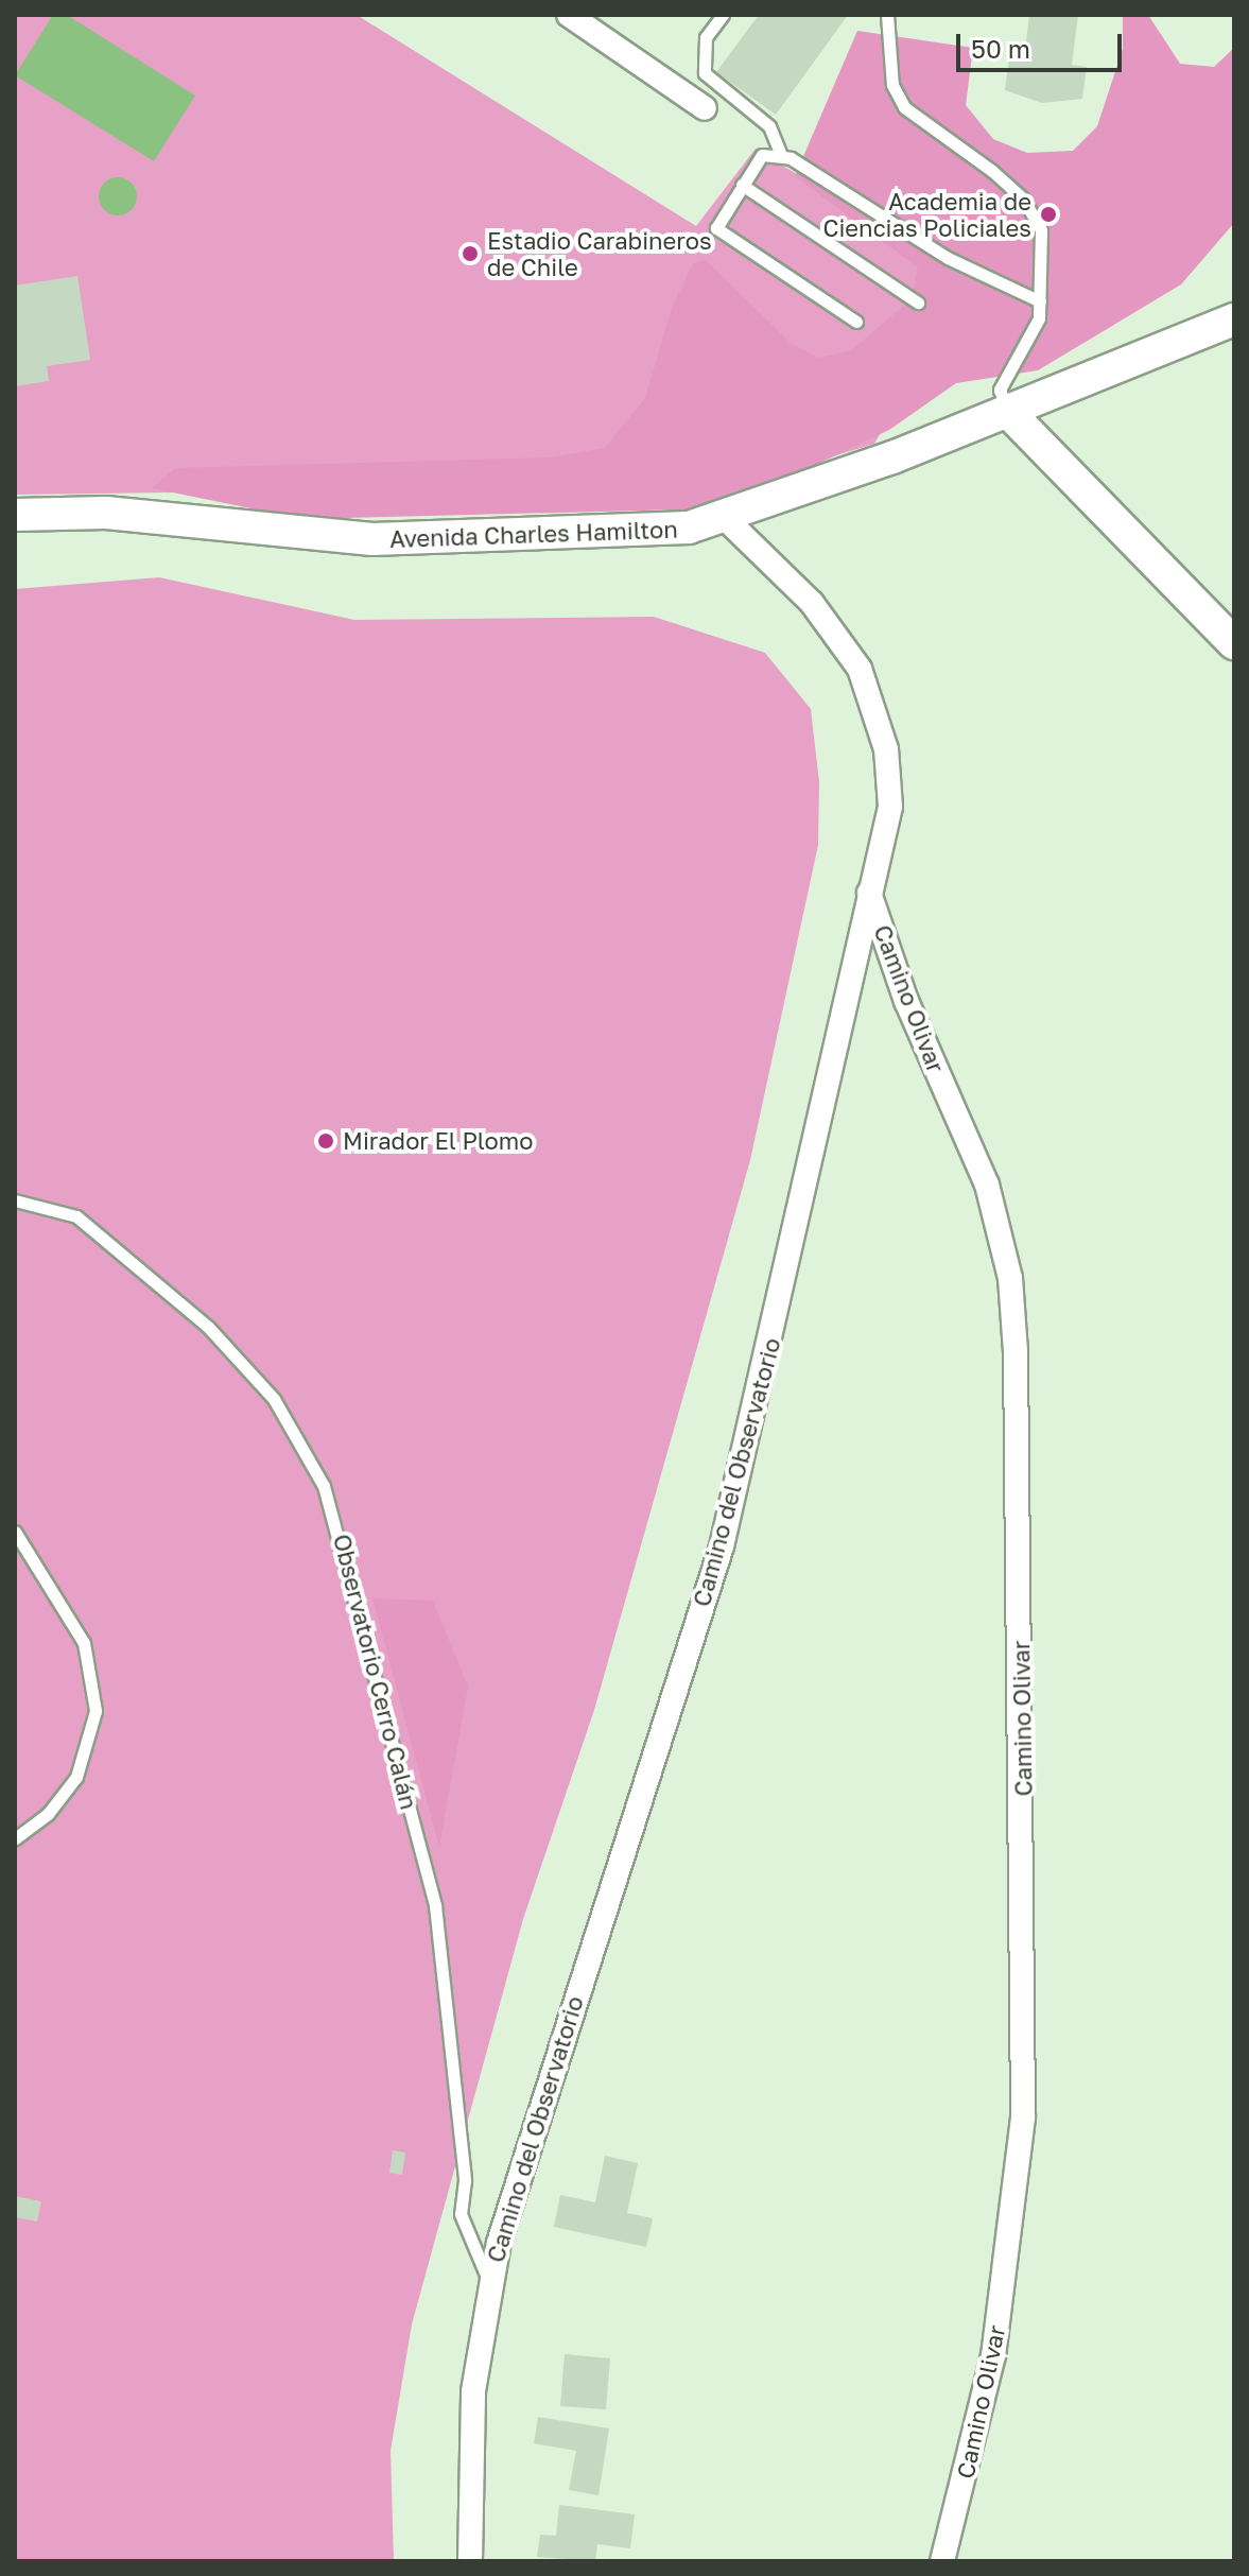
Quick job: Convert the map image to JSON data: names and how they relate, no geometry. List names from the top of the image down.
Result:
{
  "streets": {
    "main road": ["Avenida Charles Hamilton"],
    "street": ["Camino Olivar", "Camino del Observatorio"],
    "lane": ["Observatorio Cerro Calán"]
  },
  "crossings": [
    ["Avenida Charles Hamilton", "Camino del Observatorio"],
    ["Camino Olivar", "Camino del Observatorio"],
    ["Camino del Observatorio", "Observatorio Cerro Calán"]
  ],
  "places": ["Academia de Ciencias Policiales", "Estadio Carabineros de Chile", "Mirador El Plomo"],
  "scale_bar": "50 m"
}
